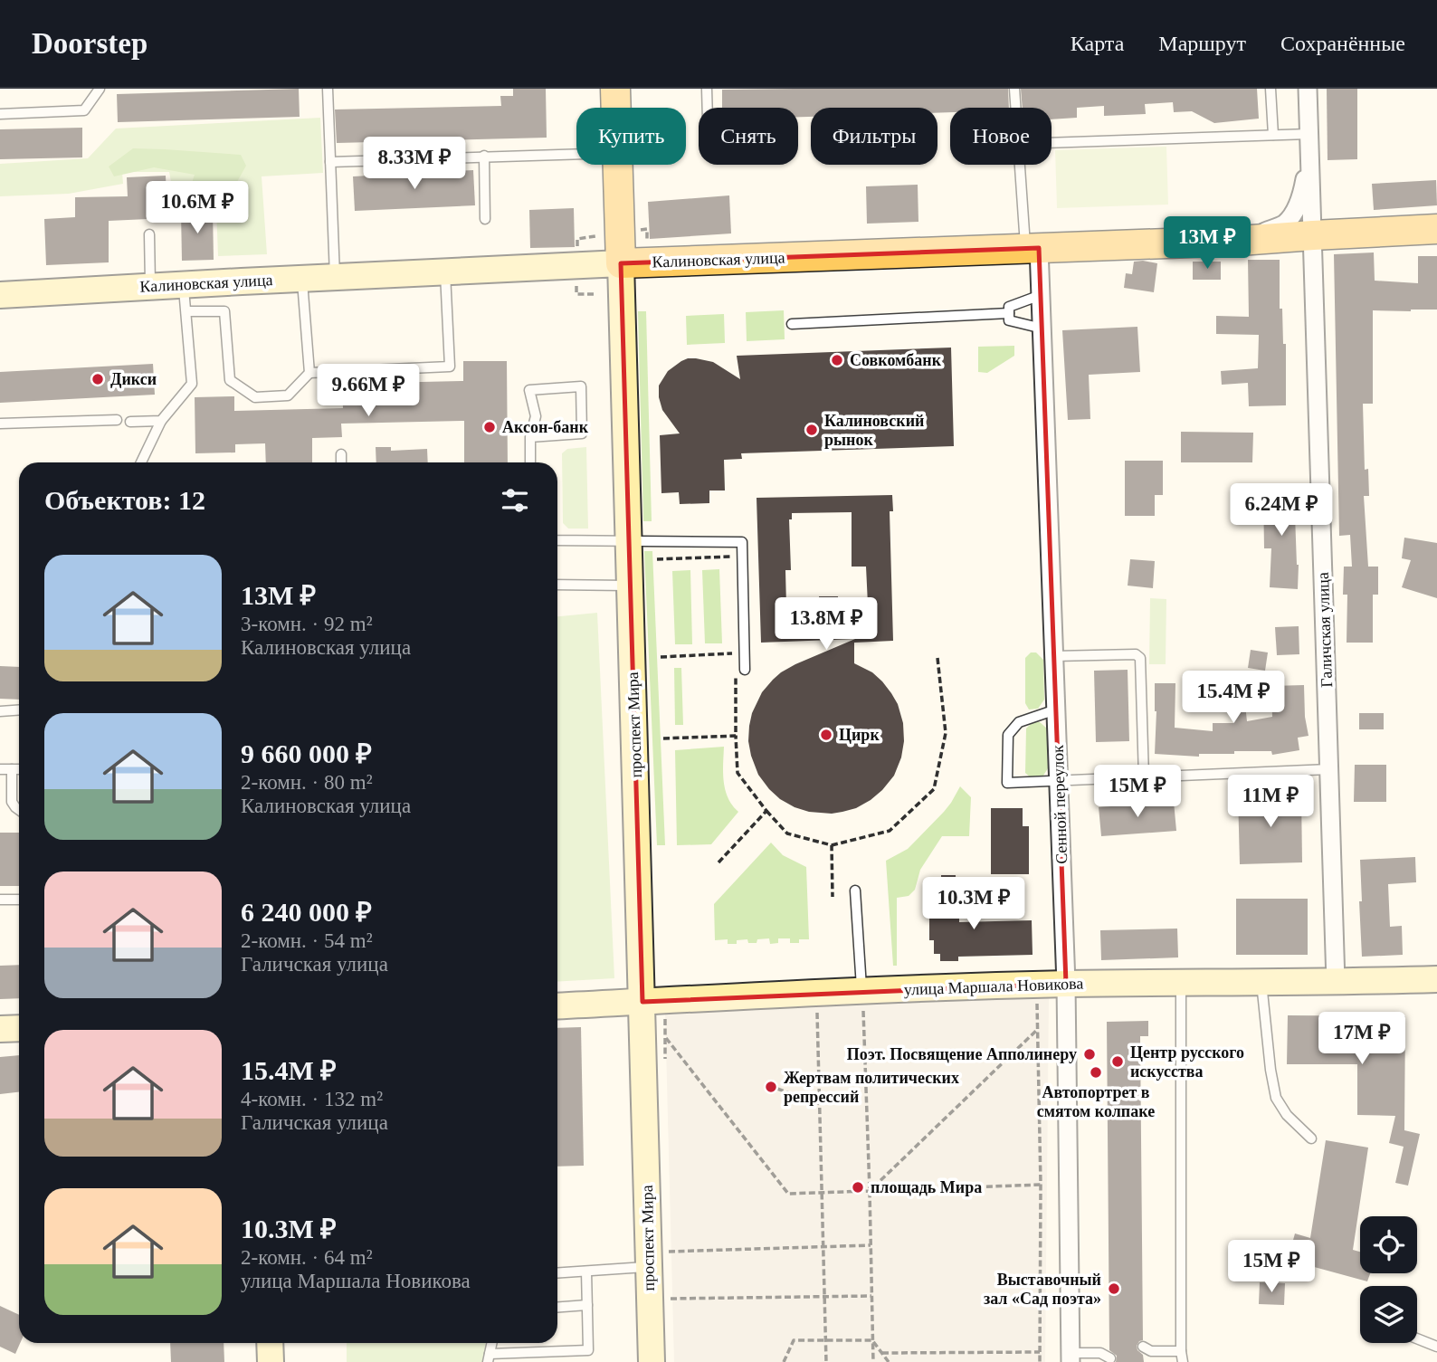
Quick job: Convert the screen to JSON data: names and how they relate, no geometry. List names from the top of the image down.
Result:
{
  "streets": {
    "main road": ["Калиновская улица", "проспект Мира", "улица Маршала Новикова"],
    "street": ["Галичская улица", "Сенной переулок"]
  },
  "crossings": [
    ["Калиновская улица", "Галичская улица"],
    ["Калиновская улица", "проспект Мира"],
    ["Калиновская улица", "Сенной переулок"],
    ["Галичская улица", "улица Маршала Новикова"],
    ["проспект Мира", "улица Маршала Новикова"],
    ["Сенной переулок", "улица Маршала Новикова"]
  ],
  "places": [
    "Совкомбанк",
    "Дикси",
    "Аксон-банк",
    "Калиновский рынок",
    "Цирк",
    "Поэт. Посвящение Апполинеру",
    "Центр русского искусства",
    "Автопортрет в смятом колпаке",
    "Жертвам политических репрессий",
    "площадь Мира",
    "Выставочный зал «Сад поэта»"
  ],
  "page": {
    "header": "Doorstep",
    "nav": ["Карта", "Маршрут", "Сохранённые"],
    "chip": [
      "Купить",
      "Снять",
      "Фильтры",
      "Новое"
    ],
    "price": [
      "8.33M ₽",
      "10.6M ₽",
      "13M ₽",
      "9.66M ₽",
      "6.24M ₽",
      "13.8M ₽",
      "15.4M ₽",
      "15M ₽",
      "11M ₽",
      "10.3M ₽",
      "17M ₽",
      "15M ₽"
    ],
    "heading": "Объектов: 12",
    "list": [
      {
        "name": "13M ₽",
        "note": "3-комн. · 92 m² · Калиновская улица"
      },
      {
        "name": "9 660 000 ₽",
        "note": "2-комн. · 80 m² · Калиновская улица"
      },
      {
        "name": "6 240 000 ₽",
        "note": "2-комн. · 54 m² · Галичская улица"
      },
      {
        "name": "15.4M ₽",
        "note": "4-комн. · 132 m² · Галичская улица"
      },
      {
        "name": "10.3M ₽",
        "note": "2-комн. · 64 m² · улица Маршала Новикова"
      }
    ]
  }
}
